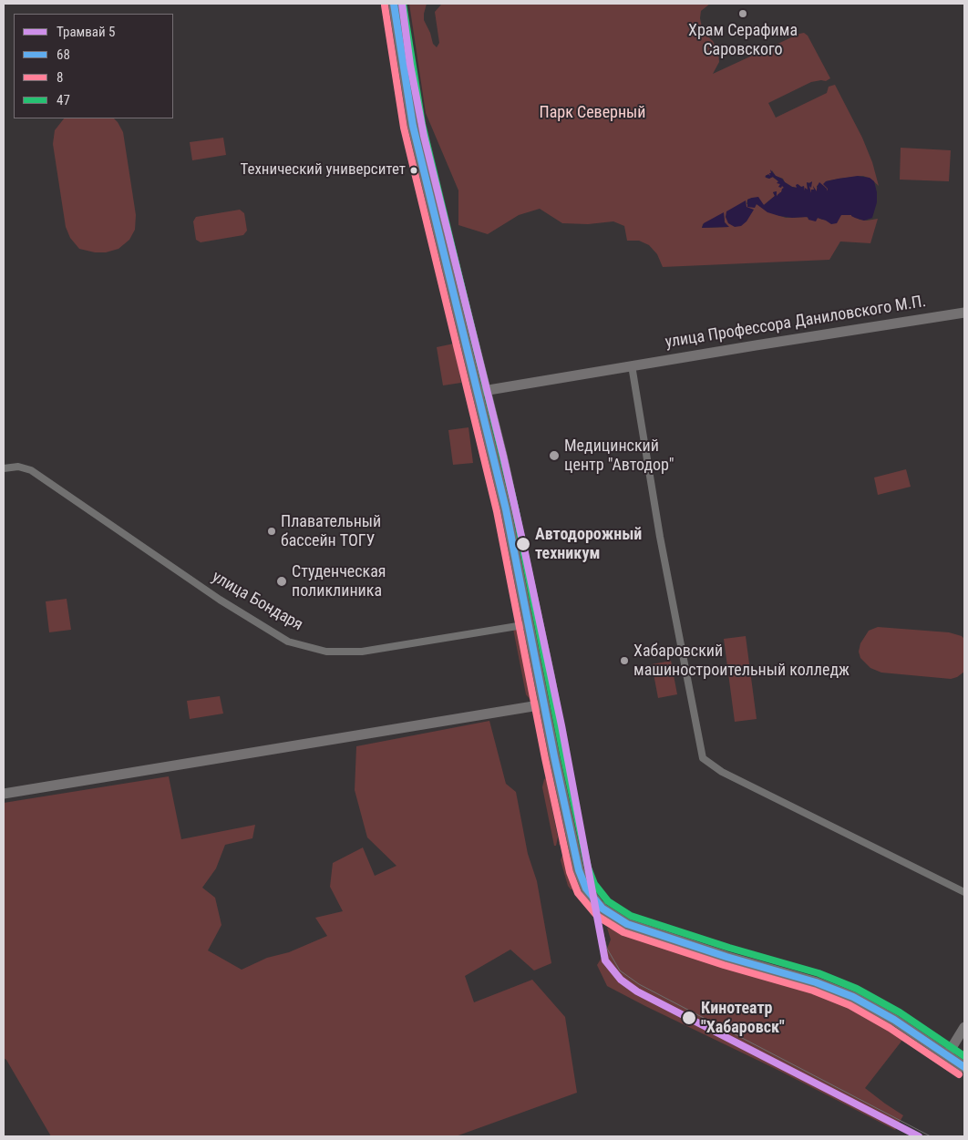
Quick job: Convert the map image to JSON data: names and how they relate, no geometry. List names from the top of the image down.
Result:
{
  "streets": {
    "main road": ["улица Профессора Даниловского М.П."],
    "street": ["улица Бондаря"]
  },
  "parks": ["Парк Северный"],
  "places": [
    "Храм Серафима Саровского",
    "Технический университет",
    "Медицинский центр \"Автодор\"",
    "Плавательный бассейн ТОГУ",
    "Автодорожный техникум",
    "Студенческая поликлиника",
    "Хабаровский машиностроительный колледж",
    "Кинотеатр \"Хабаровск\""
  ],
  "lines": [
    "tram line 5",
    "transit line 68",
    "transit line 47",
    "transit line 8"
  ],
  "legend": [
    "Трамвай 5",
    "68",
    "8",
    "47"
  ]
}
